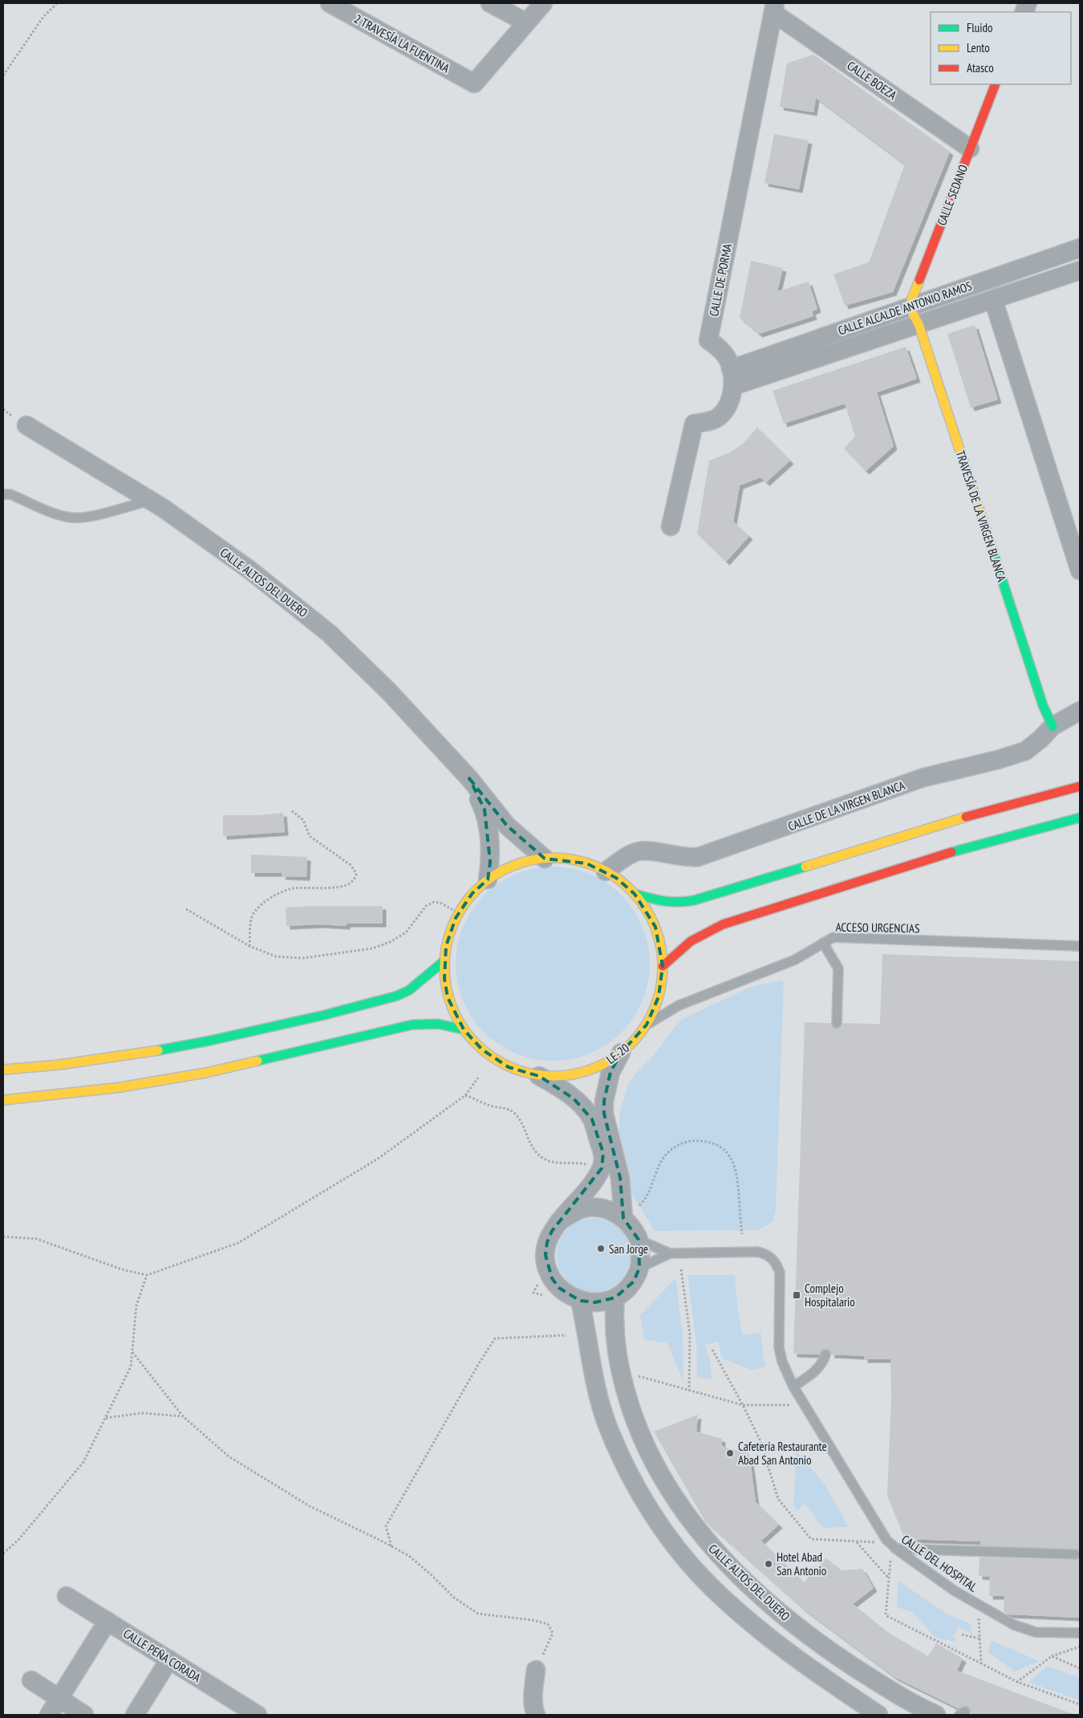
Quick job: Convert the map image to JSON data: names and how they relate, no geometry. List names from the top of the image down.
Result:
{
  "streets": {
    "main road": ["CALLE SEDANO", "TRAVESÍA DE LA VIRGEN BLANCA", "LE-20"],
    "street": [
      "2 TRAVESÍA LA FUENTINA",
      "CALLE BOEZA",
      "CALLE DE PORMA",
      "CALLE ALCALDE ANTONIO RAMOS",
      "CALLE ALTOS DEL DUERO",
      "CALLE DE LA VIRGEN BLANCA",
      "CALLE PEÑA CORADA"
    ],
    "lane": ["ACCESO URGENCIAS", "CALLE DEL HOSPITAL"]
  },
  "crossings": [
    ["CALLE BOEZA", "CALLE SEDANO"],
    ["CALLE BOEZA", "CALLE DE PORMA"],
    ["CALLE SEDANO", "CALLE ALCALDE ANTONIO RAMOS"],
    ["CALLE SEDANO", "TRAVESÍA DE LA VIRGEN BLANCA"],
    ["CALLE DE PORMA", "CALLE ALCALDE ANTONIO RAMOS"],
    ["CALLE ALCALDE ANTONIO RAMOS", "TRAVESÍA DE LA VIRGEN BLANCA"],
    ["TRAVESÍA DE LA VIRGEN BLANCA", "CALLE DE LA VIRGEN BLANCA"],
    ["CALLE ALTOS DEL DUERO", "LE-20"],
    ["CALLE ALTOS DEL DUERO", "CALLE DEL HOSPITAL"],
    ["CALLE DE LA VIRGEN BLANCA", "LE-20"],
    ["ACCESO URGENCIAS", "LE-20"]
  ],
  "places": {
    "other": ["San Jorge", "Cafetería Restaurante Abad San Antonio", "Hotel Abad San Antonio"],
    "transit": ["Complejo Hospitalario"]
  },
  "legend": ["Fluido", "Lento", "Atasco"]
}
